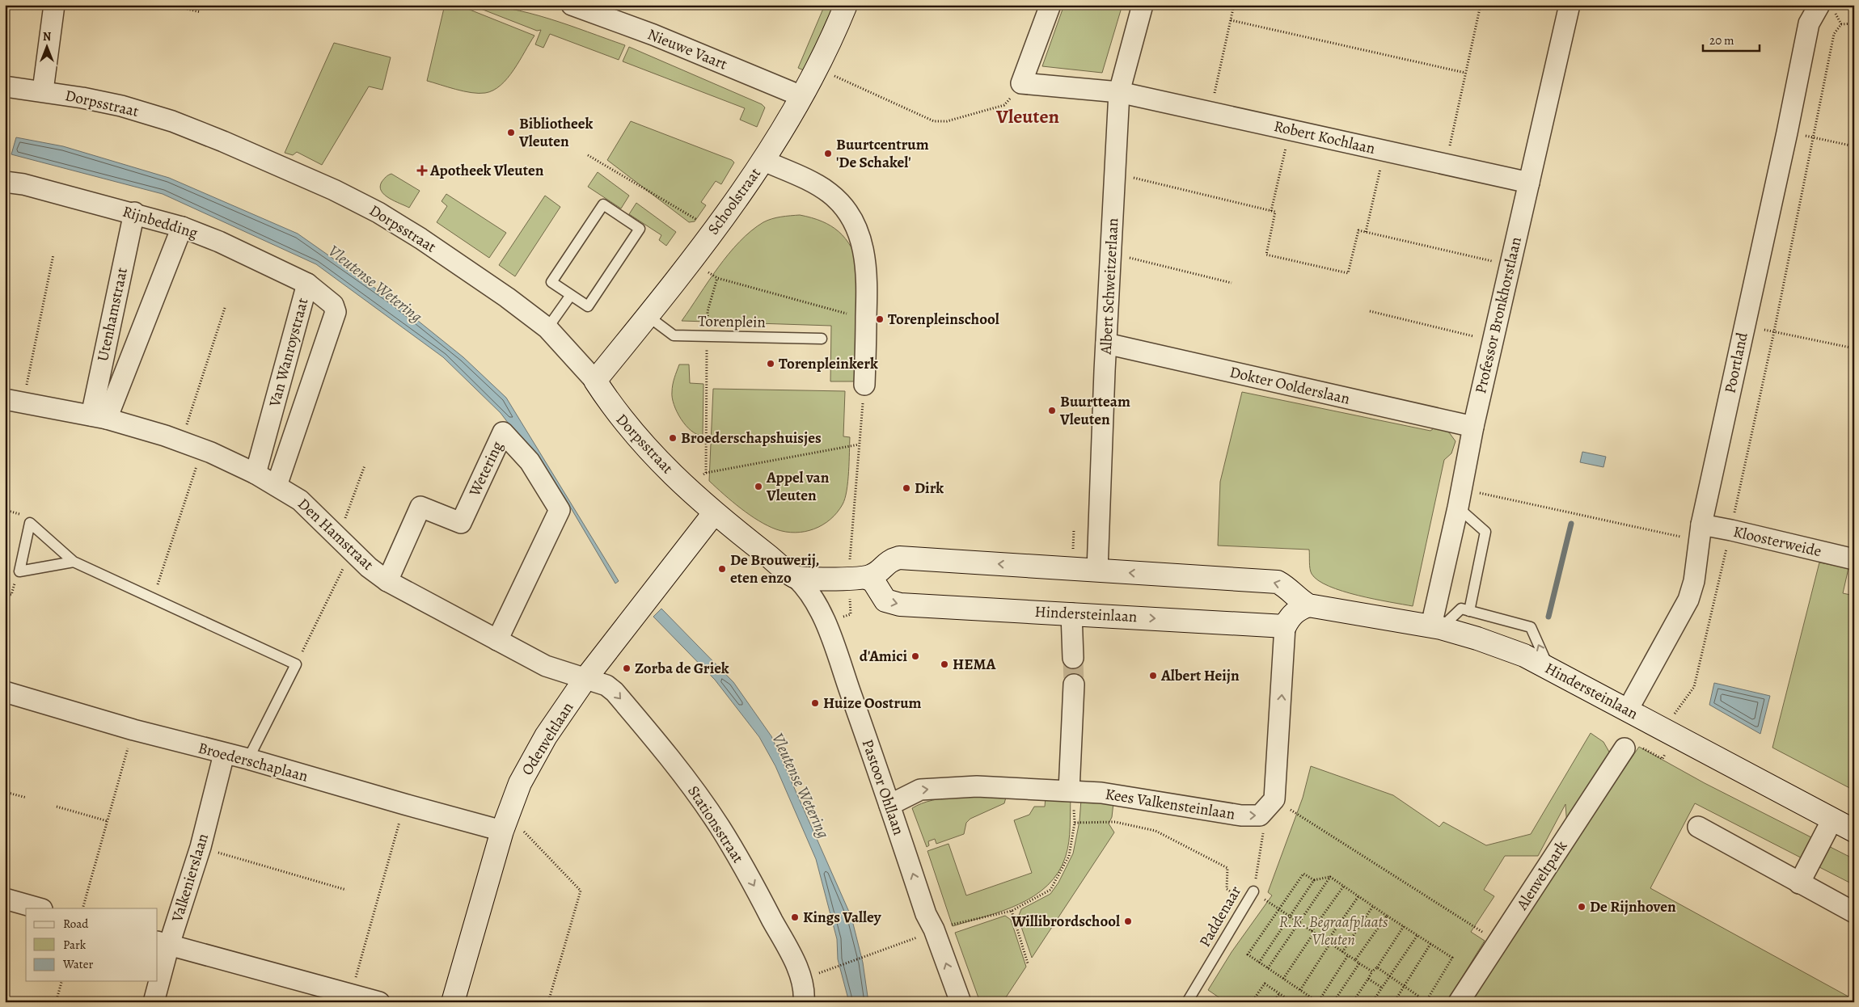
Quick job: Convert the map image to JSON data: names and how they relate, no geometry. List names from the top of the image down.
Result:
{
  "streets": {
    "street": [
      "Nieuwe Vaart",
      "Dorpsstraat",
      "Robert Kochlaan",
      "Schoolstraat",
      "Rijnbedding",
      "Albert Schweitzerlaan",
      "Utenhamstraat",
      "Professor Bronkhorstlaan",
      "Van Wanroystraat",
      "Poortland",
      "Dokter Oolderslaan",
      "Wetering",
      "Den Hamstraat",
      "Kloosterweide",
      "Hindersteinlaan",
      "Odenveltlaan",
      "Broederschaplaan",
      "Pastoor Ohllaan",
      "Kees Valkensteinlaan",
      "Stationsstraat",
      "Alenveltpark",
      "Valkenierslaan"
    ],
    "lane": ["Torenplein", "Paddenaar"]
  },
  "crossings": [
    ["Nieuwe Vaart", "Schoolstraat"],
    ["Dorpsstraat", "Schoolstraat"],
    ["Dorpsstraat", "Odenveltlaan"],
    ["Robert Kochlaan", "Albert Schweitzerlaan"],
    ["Robert Kochlaan", "Professor Bronkhorstlaan"],
    ["Schoolstraat", "Torenplein"],
    ["Rijnbedding", "Utenhamstraat"],
    ["Rijnbedding", "Van Wanroystraat"],
    ["Albert Schweitzerlaan", "Dokter Oolderslaan"],
    ["Albert Schweitzerlaan", "Hindersteinlaan"],
    ["Utenhamstraat", "Den Hamstraat"],
    ["Professor Bronkhorstlaan", "Dokter Oolderslaan"],
    ["Professor Bronkhorstlaan", "Hindersteinlaan"],
    ["Van Wanroystraat", "Den Hamstraat"],
    ["Poortland", "Kloosterweide"],
    ["Poortland", "Hindersteinlaan"],
    ["Wetering", "Den Hamstraat"],
    ["Den Hamstraat", "Odenveltlaan"],
    ["Den Hamstraat", "Stationsstraat"],
    ["Odenveltlaan", "Broederschaplaan"],
    ["Odenveltlaan", "Stationsstraat"],
    ["Broederschaplaan", "Valkenierslaan"],
    ["Pastoor Ohllaan", "Kees Valkensteinlaan"],
    ["Kees Valkensteinlaan", "Paddenaar"]
  ],
  "one_way": ["Pastoor Ohllaan", "Kees Valkensteinlaan", "Stationsstraat"],
  "districts": ["Vleuten"],
  "water": ["Vleutense Wetering"],
  "parks": ["R.K. Begraafplaats Vleuten"],
  "places": {
    "other": [
      "Bibliotheek Vleuten",
      "Buurtcentrum 'De Schakel'",
      "Torenpleinschool",
      "Torenpleinkerk",
      "Buurtteam Vleuten",
      "Broederschapshuisjes",
      "Appel van Vleuten",
      "Dirk",
      "De Brouwerij, eten enzo",
      "d'Amici",
      "HEMA",
      "Zorba de Griek",
      "Albert Heijn",
      "Huize Oostrum",
      "De Rijnhoven",
      "Kings Valley",
      "Willibrordschool"
    ],
    "health": ["Apotheek Vleuten"]
  },
  "legend": ["Road", "Park", "Water"],
  "scale_bar": "20 m",
  "north": "top"
}
